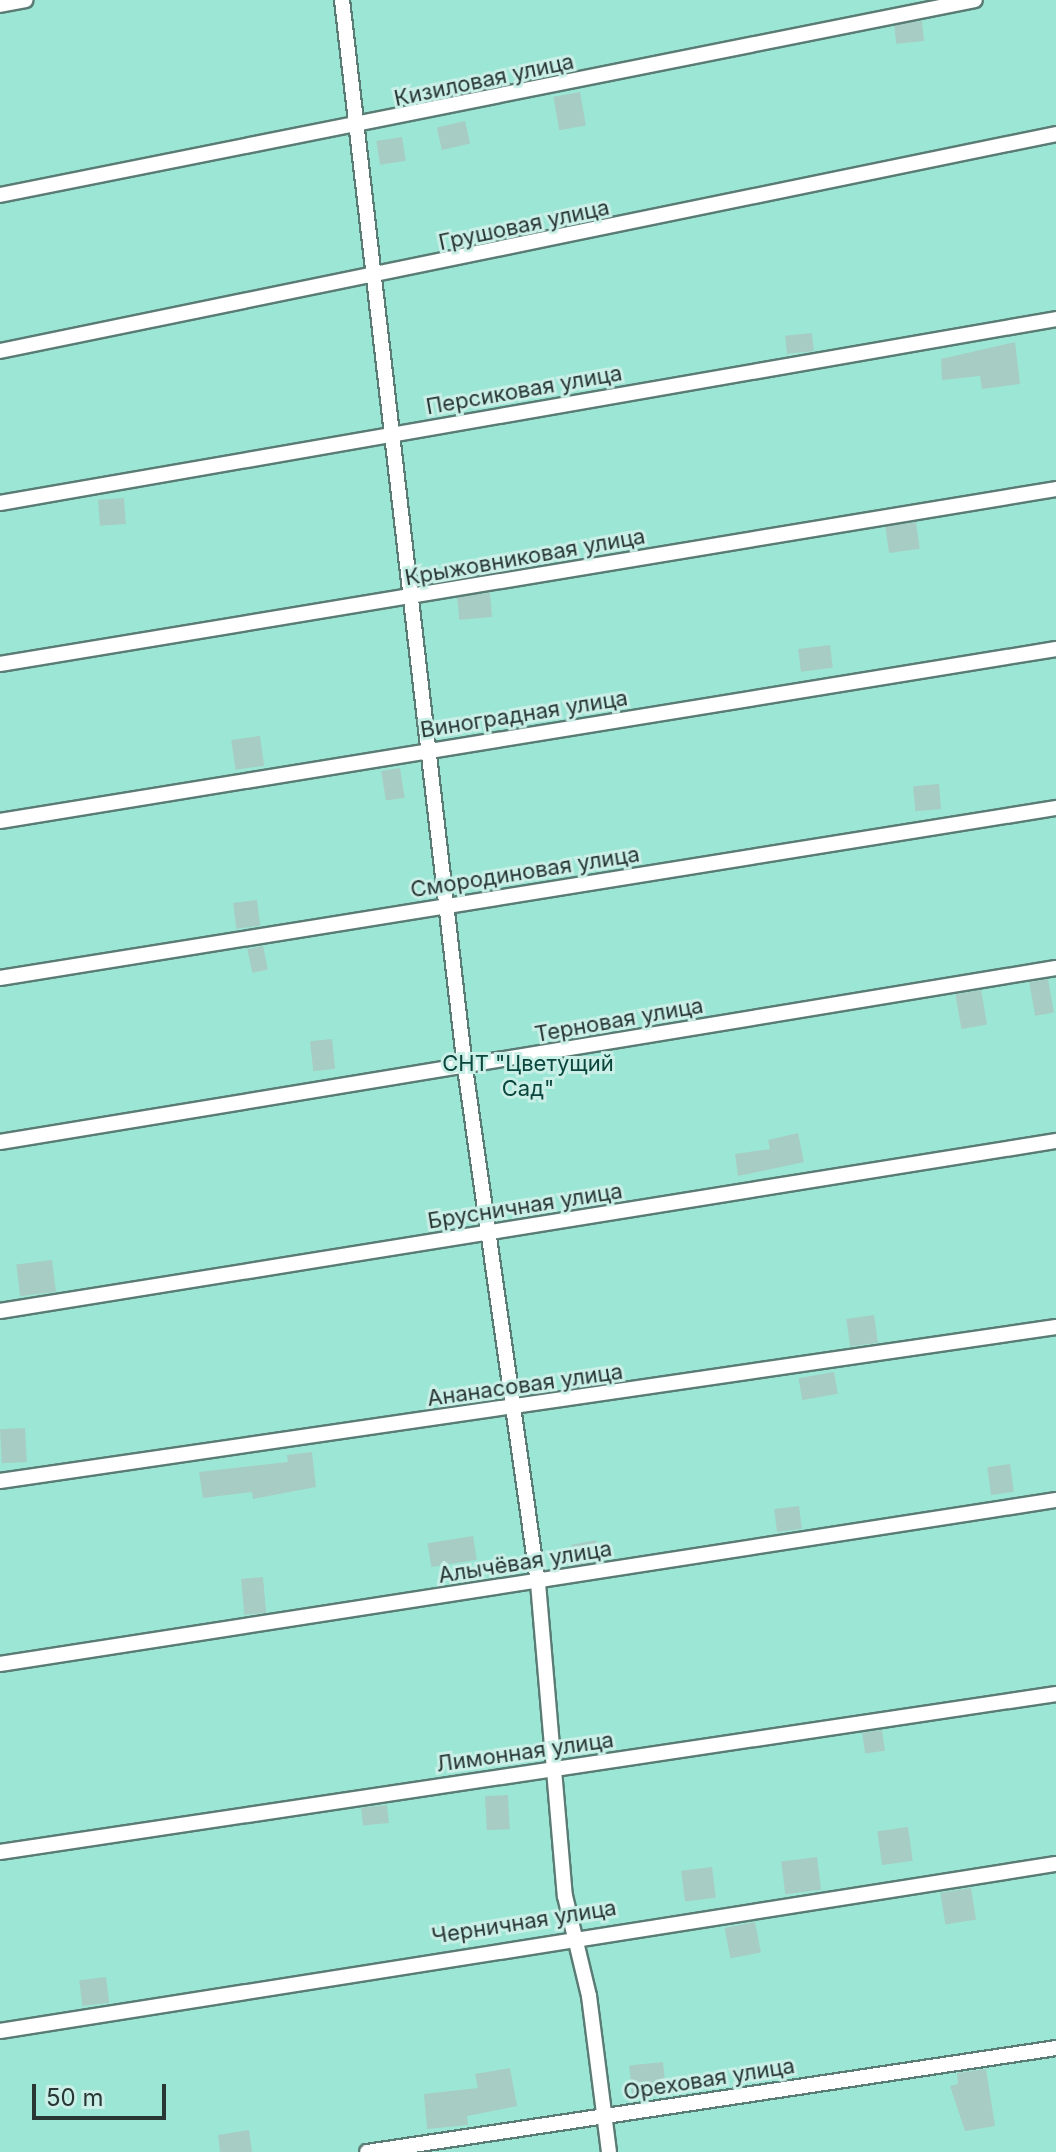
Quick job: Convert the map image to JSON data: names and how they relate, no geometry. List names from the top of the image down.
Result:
{
  "streets": {
    "street": [
      "Кизиловая улица",
      "Грушовая улица",
      "Персиковая улица",
      "Крыжовниковая улица",
      "Виноградная улица",
      "Смородиновая улица",
      "Терновая улица",
      "Брусничная улица",
      "Ананасовая улица",
      "Алычёвая улица",
      "Лимонная улица",
      "Черничная улица",
      "Ореховая улица"
    ]
  },
  "parks": ["СНТ \"Цветущий Сад\""],
  "scale_bar": "50 m"
}
